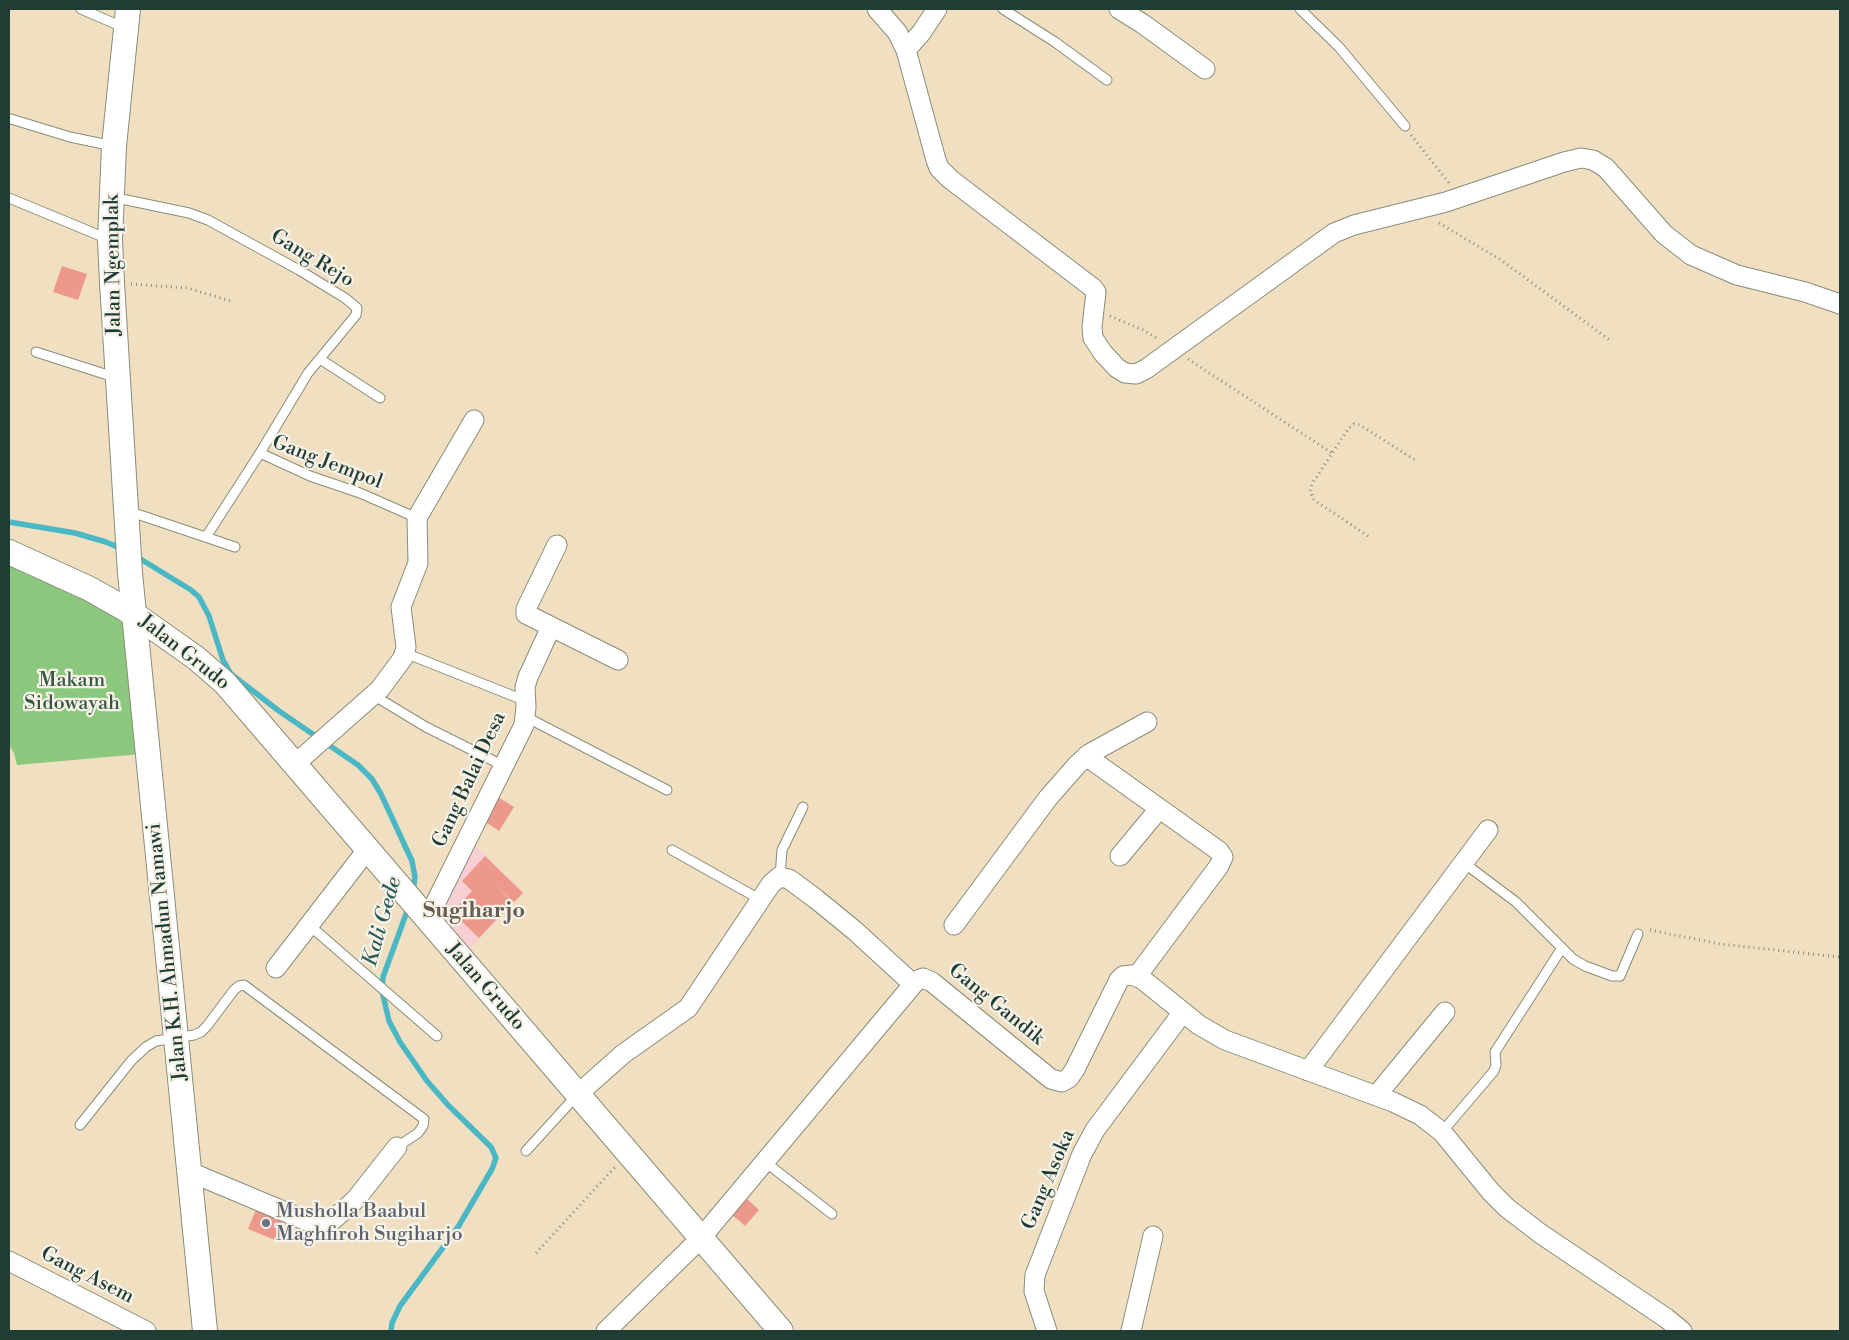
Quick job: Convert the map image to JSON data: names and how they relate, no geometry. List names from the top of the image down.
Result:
{
  "streets": {
    "street": [
      "Jalan Ngemplak",
      "Jalan Grudo",
      "Gang Balai Desa",
      "Jalan K.H. Ahmadun Namawi",
      "Gang Gandik",
      "Gang Asoka",
      "Gang Asem"
    ],
    "lane": ["Gang Rejo", "Gang Jempol"]
  },
  "crossings": [
    ["Gang Rejo", "Jalan Ngemplak"],
    ["Gang Rejo", "Gang Jempol"],
    ["Jalan Ngemplak", "Jalan K.H. Ahmadun Namawi"],
    ["Jalan Grudo", "Gang Balai Desa"],
    ["Jalan Grudo", "Jalan K.H. Ahmadun Namawi"]
  ],
  "districts": ["Sugiharjo"],
  "water": ["Kali Gede"],
  "parks": ["Makam Sidowayah"],
  "places": ["Musholla Baabul Maghfiroh Sugiharjo"]
}
